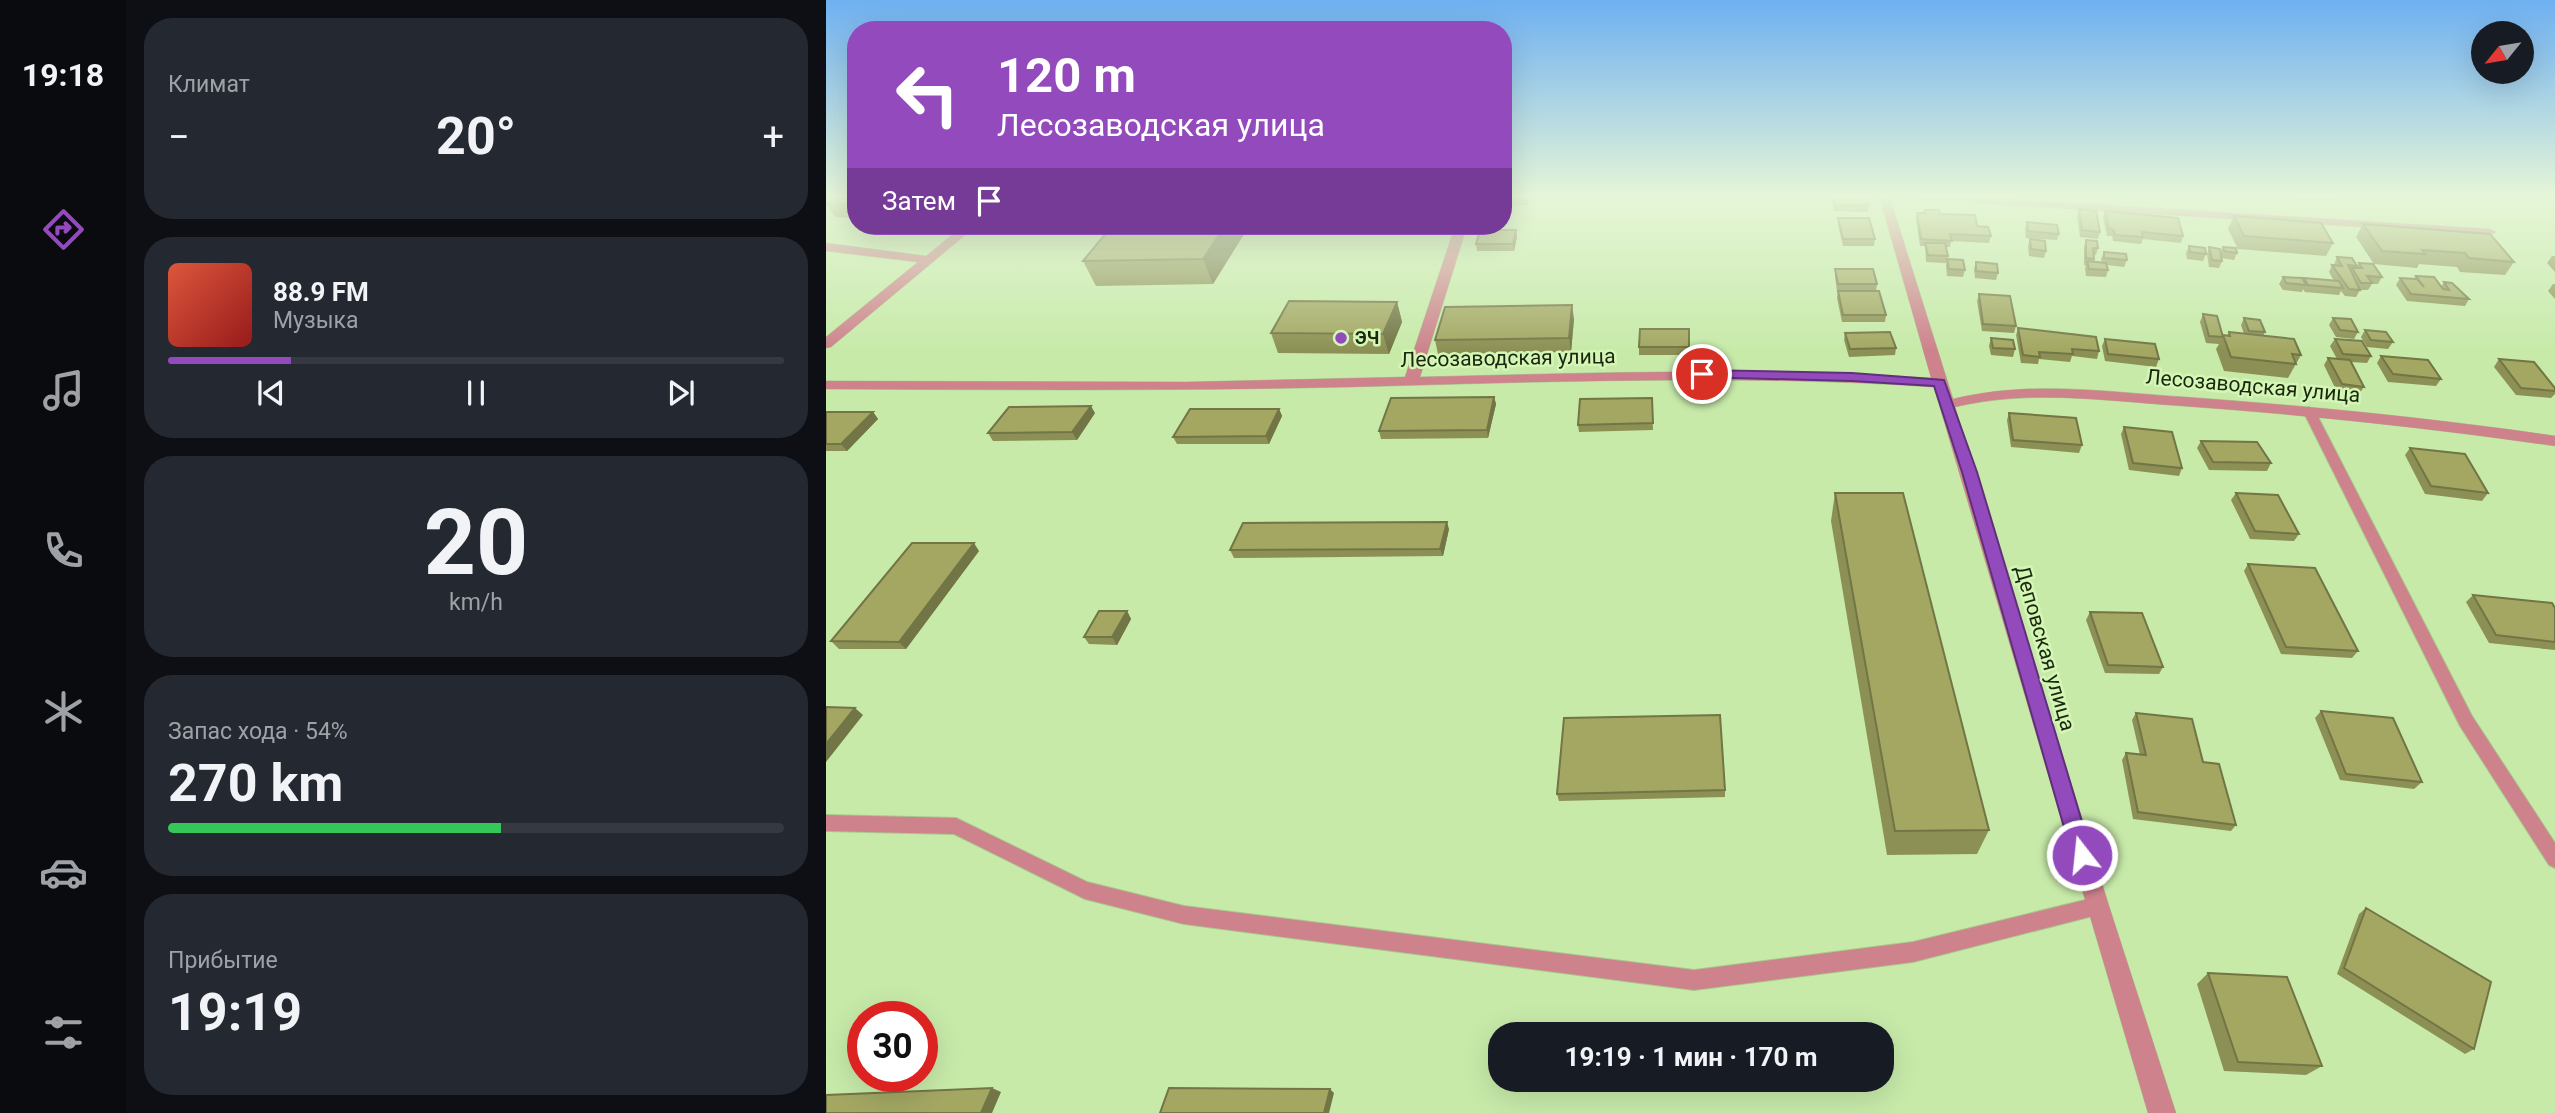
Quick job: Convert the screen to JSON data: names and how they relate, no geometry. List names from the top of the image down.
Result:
{
  "streets": {
    "street": ["Лесозаводская улица", "Деповская улица"]
  },
  "crossings": [
    ["Лесозаводская улица", "Деповская улица"]
  ],
  "places": ["ЭЧ"],
  "north": "bottom left",
  "page": {
    "tabs": "19:18",
    "tile": [
      "Климат",
      ["20", "km/h"],
      ["Запас хода · 54%", "270 km"],
      ["Прибытие", "19:19"]
    ],
    "turn": ["120 m", "Лесозаводская улица"],
    "heat": ["−", "20°", "+"],
    "then": "Затем",
    "song": ["88.9 FM", "Музыка"],
    "limit": "30",
    "trip": "19:19 · 1 мин · 170 m"
  }
}
